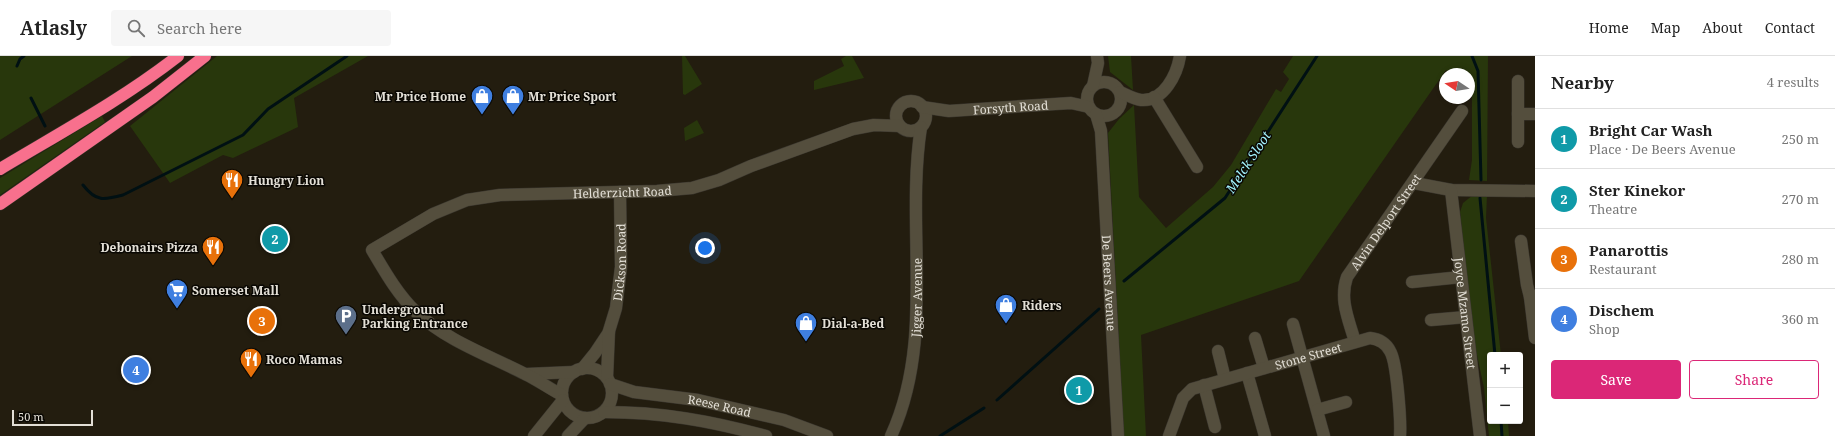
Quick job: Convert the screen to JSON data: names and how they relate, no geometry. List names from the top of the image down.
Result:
{
  "streets": {
    "street": [
      "Forsyth Road",
      "Helderzicht Road",
      "Alvin Delport Street",
      "Dickson Road",
      "De Beers Avenue",
      "Jigger Avenue",
      "Joyce Mzamo Street",
      "Stone Street",
      "Reese Road"
    ]
  },
  "crossings": [
    ["Forsyth Road", "Helderzicht Road"],
    ["Forsyth Road", "De Beers Avenue"],
    ["Forsyth Road", "Jigger Avenue"],
    ["Helderzicht Road", "Dickson Road"],
    ["Helderzicht Road", "Jigger Avenue"],
    ["Alvin Delport Street", "Stone Street"],
    ["Dickson Road", "Reese Road"]
  ],
  "water": ["Melck Sloot"],
  "places": {
    "shop": [
      "Mr Price Home",
      "Mr Price Sport",
      "Riders",
      "Dial-a-Bed"
    ],
    "restaurant": ["Hungry Lion", "Debonairs Pizza", "Roco Mamas"],
    "supermarket": ["Somerset Mall"],
    "parking": ["Underground Parking Entrance"]
  },
  "scale_bar": "50 m",
  "north": "left",
  "page": {
    "header": "Atlasly",
    "search": "Search here",
    "nav": [
      "Home",
      "Map",
      "About",
      "Contact"
    ],
    "heading": ["Nearby", "4 results"],
    "list": [
      {
        "mark": "1",
        "name": "Bright Car Wash",
        "note": "Place · De Beers Avenue",
        "value": "250 m"
      },
      {
        "mark": "2",
        "name": "Ster Kinekor",
        "note": "Theatre",
        "value": "270 m"
      },
      {
        "mark": "3",
        "name": "Panarottis",
        "note": "Restaurant",
        "value": "280 m"
      },
      {
        "mark": "4",
        "name": "Dischem",
        "note": "Shop",
        "value": "360 m"
      }
    ],
    "pins": [
      "2",
      "3",
      "4",
      "1"
    ],
    "buttons": ["Save", "Share"],
    "map_buttons": ["+", "−"],
    "scale": "50 m"
  }
}
